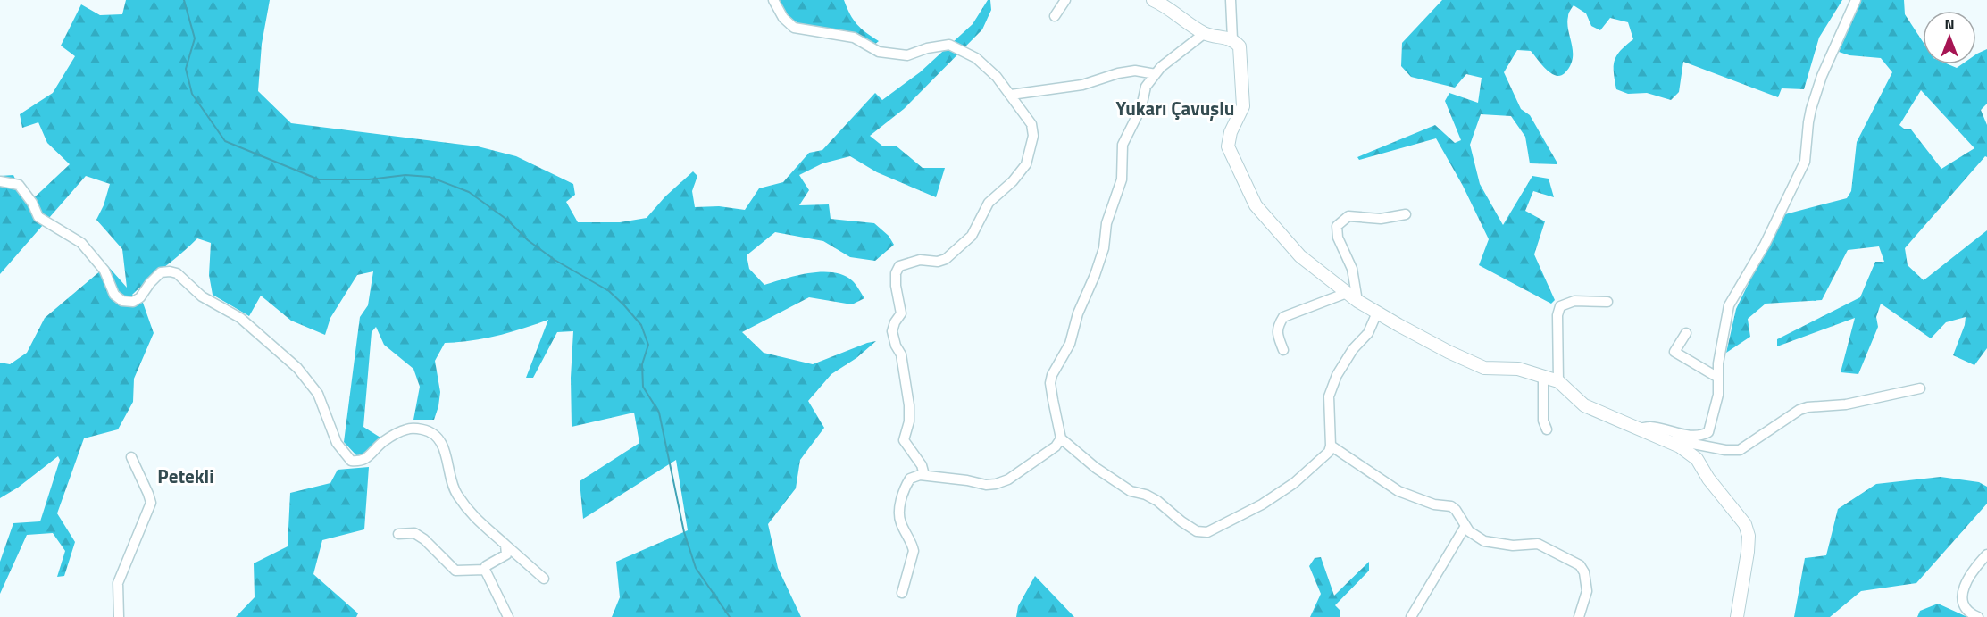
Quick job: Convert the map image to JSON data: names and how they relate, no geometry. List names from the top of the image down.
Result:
{
  "districts": ["Yukarı Çavuşlu", "Petekli"],
  "north": "top"
}
